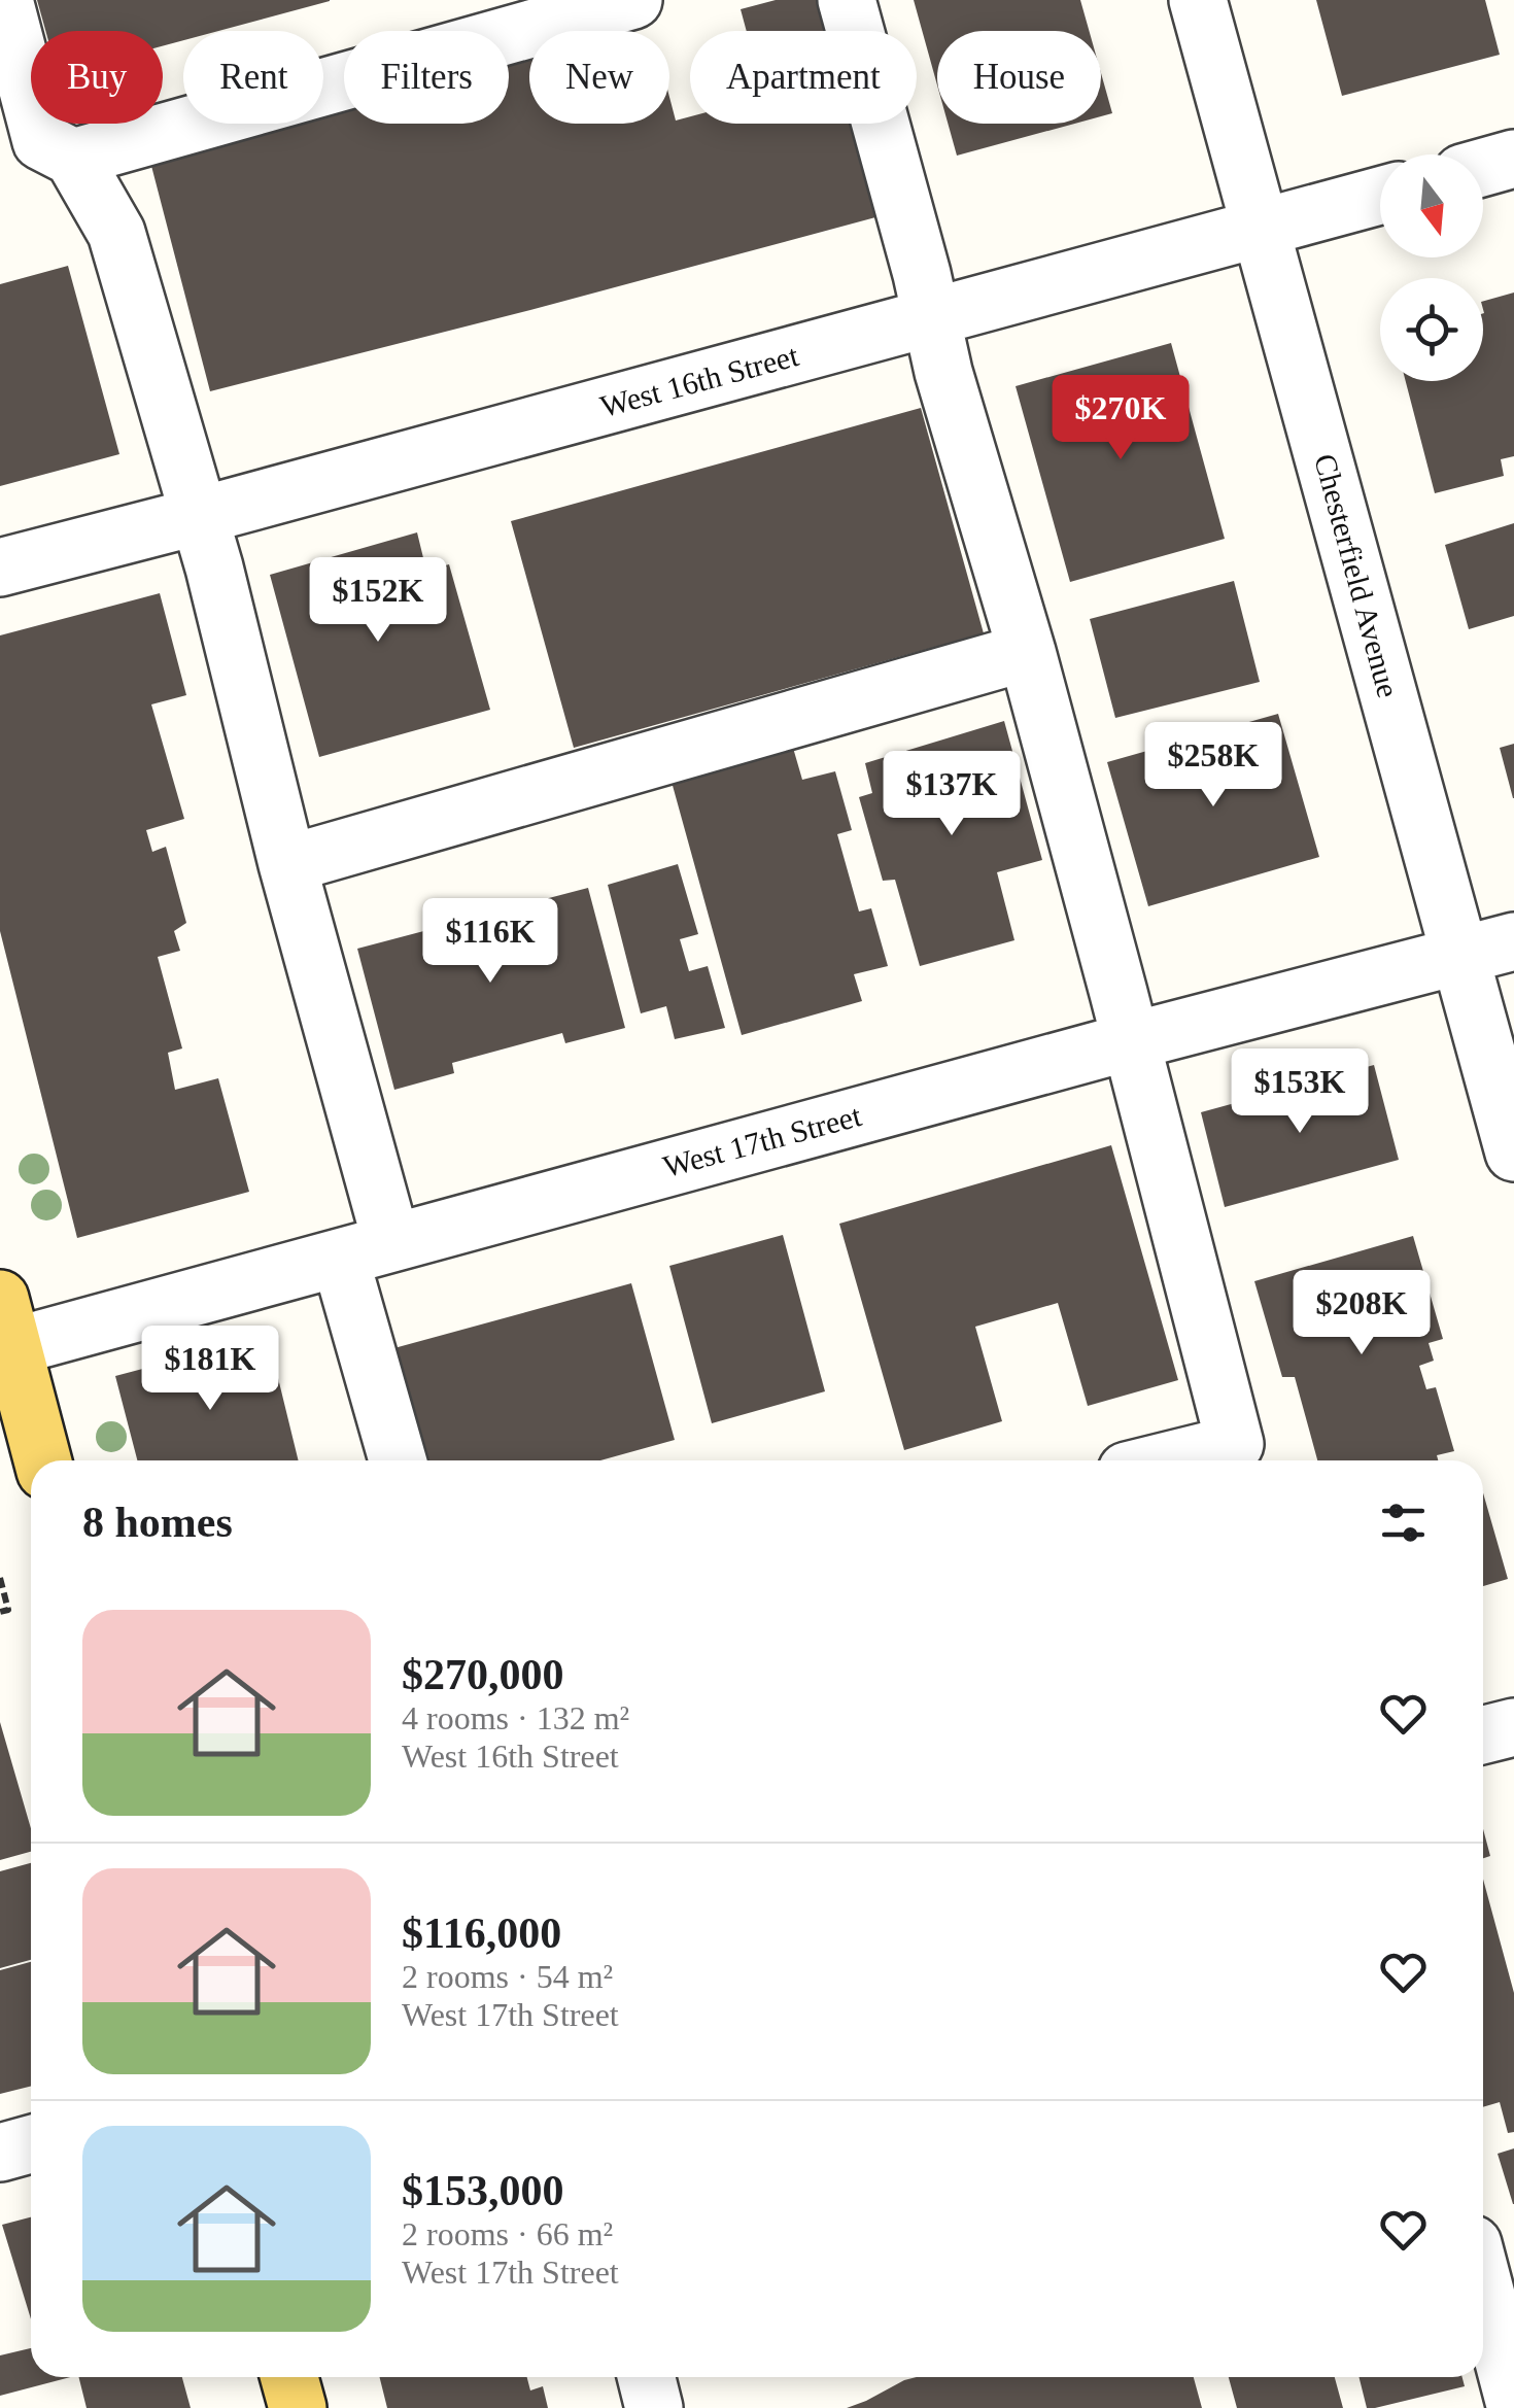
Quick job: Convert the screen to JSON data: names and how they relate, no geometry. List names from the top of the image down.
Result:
{
  "streets": {
    "street": ["West 16th Street", "Chesterfield Avenue", "West 17th Street"]
  },
  "crossings": [
    ["West 16th Street", "Chesterfield Avenue"],
    ["Chesterfield Avenue", "West 17th Street"]
  ],
  "north": "bottom",
  "page": {
    "chip": [
      "Buy",
      "Rent",
      "Filters",
      "New",
      "Apartment",
      "House"
    ],
    "price": [
      "$270K",
      "$152K",
      "$258K",
      "$137K",
      "$116K",
      "$153K",
      "$208K",
      "$181K"
    ],
    "heading": "8 homes",
    "list": [
      {
        "name": "$270,000",
        "note": "4 rooms · 132 m² · West 16th Street"
      },
      {
        "name": "$116,000",
        "note": "2 rooms · 54 m² · West 17th Street"
      },
      {
        "name": "$153,000",
        "note": "2 rooms · 66 m² · West 17th Street"
      }
    ]
  }
}
